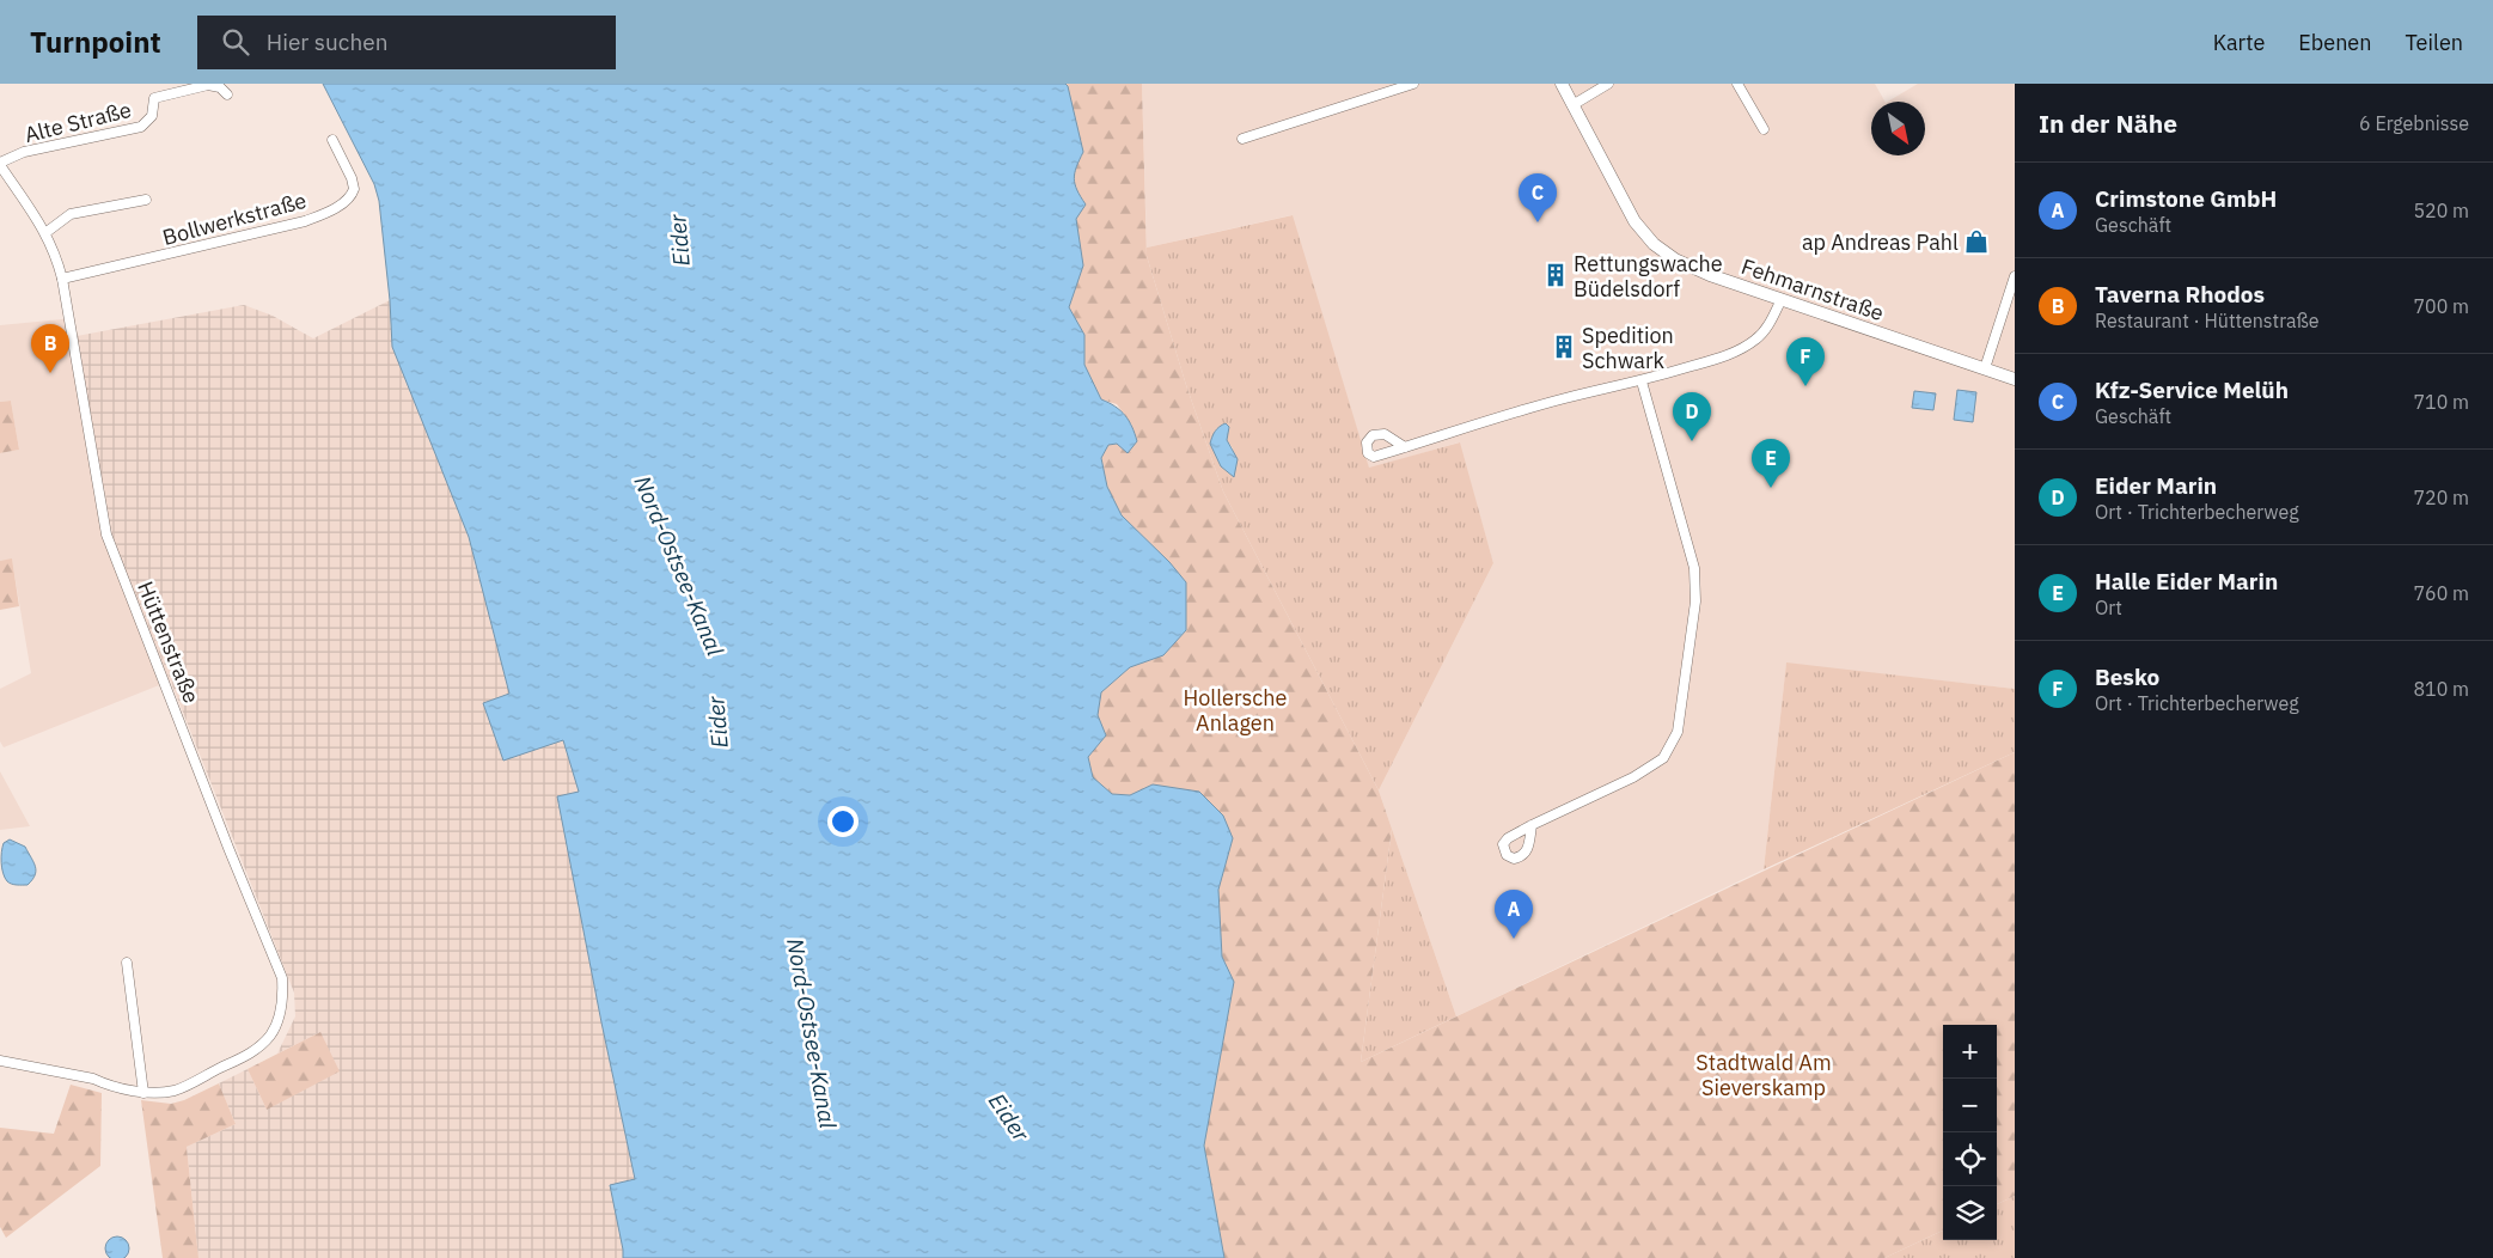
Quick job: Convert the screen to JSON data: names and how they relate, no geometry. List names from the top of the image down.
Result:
{
  "streets": {
    "street": [
      "Alte Straße",
      "Bollwerkstraße",
      "Fehmarnstraße",
      "Hüttenstraße"
    ]
  },
  "crossings": [
    ["Alte Straße", "Hüttenstraße"],
    ["Bollwerkstraße", "Hüttenstraße"]
  ],
  "water": ["Eider", "Nord-Ostsee-Kanal"],
  "parks": ["Hollersche Anlagen", "Stadtwald Am Sieverskamp"],
  "places": {
    "shop": ["ap Andreas Pahl"],
    "building": ["Rettungswache Büdelsdorf", "Spedition Schwark"]
  },
  "north": "bottom right",
  "page": {
    "header": "Turnpoint",
    "search": "Hier suchen",
    "nav": ["Karte", "Ebenen", "Teilen"],
    "heading": ["In der Nähe", "6 Ergebnisse"],
    "list": [
      {
        "mark": "A",
        "name": "Crimstone GmbH",
        "note": "Geschäft",
        "value": "520 m"
      },
      {
        "mark": "B",
        "name": "Taverna Rhodos",
        "note": "Restaurant · Hüttenstraße",
        "value": "700 m"
      },
      {
        "mark": "C",
        "name": "Kfz-Service Melüh",
        "note": "Geschäft",
        "value": "710 m"
      },
      {
        "mark": "D",
        "name": "Eider Marin",
        "note": "Ort · Trichterbecherweg",
        "value": "720 m"
      },
      {
        "mark": "E",
        "name": "Halle Eider Marin",
        "note": "Ort",
        "value": "760 m"
      },
      {
        "mark": "F",
        "name": "Besko",
        "note": "Ort · Trichterbecherweg",
        "value": "810 m"
      }
    ],
    "pins": [
      "C",
      "B",
      "F",
      "D",
      "E",
      "A"
    ],
    "map_buttons": ["+", "−"]
  }
}
